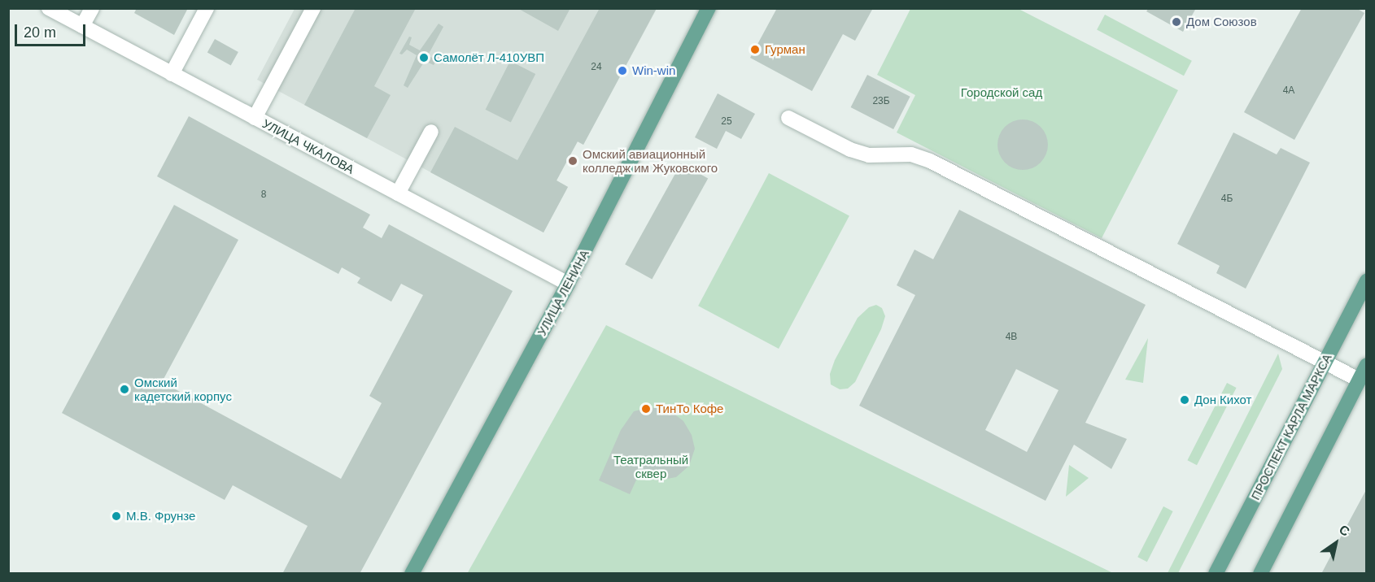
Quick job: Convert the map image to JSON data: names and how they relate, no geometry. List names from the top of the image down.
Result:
{
  "streets": {
    "main road": ["УЛИЦА ЛЕНИНА", "ПРОСПЕКТ КАРЛА МАРКСА"],
    "street": ["УЛИЦА ЧКАЛОВА"]
  },
  "crossings": [
    ["УЛИЦА ЧКАЛОВА", "УЛИЦА ЛЕНИНА"]
  ],
  "parks": ["Городской сад", "Театральный сквер"],
  "places": [
    "Дом Союзов",
    "Гурман",
    "Самолёт Л-410УВП",
    "Win-win",
    "Омский авиационный колледж им Жуковского",
    "Омский кадетский корпус",
    "Дон Кихот",
    "ТинТо Кофе",
    "М.В. Фрунзе"
  ],
  "house_numbers": [
    "24",
    "4А",
    "23Б",
    "25",
    "8",
    "4Б",
    "4В"
  ],
  "scale_bar": "20 m",
  "north": "top right"
}
